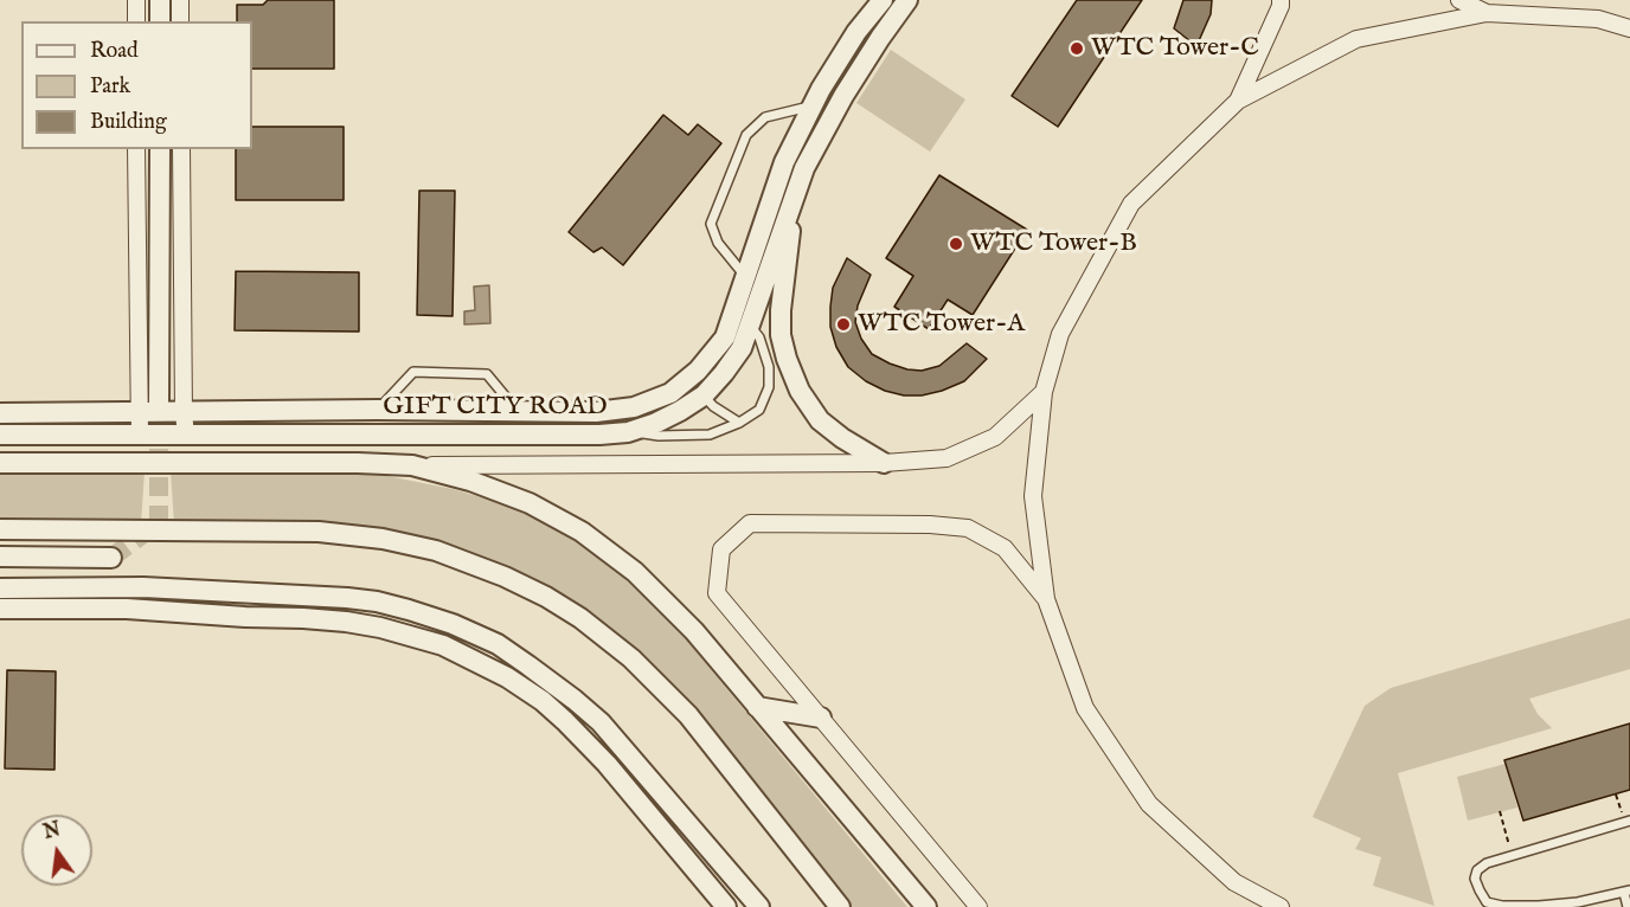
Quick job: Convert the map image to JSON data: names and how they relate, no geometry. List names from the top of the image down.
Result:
{
  "streets": {
    "street": ["GIFT CITY ROAD"]
  },
  "places": ["WTC Tower-C", "WTC Tower-B", "WTC Tower-A"],
  "legend": ["Road", "Park", "Building"],
  "north": "top"
}
